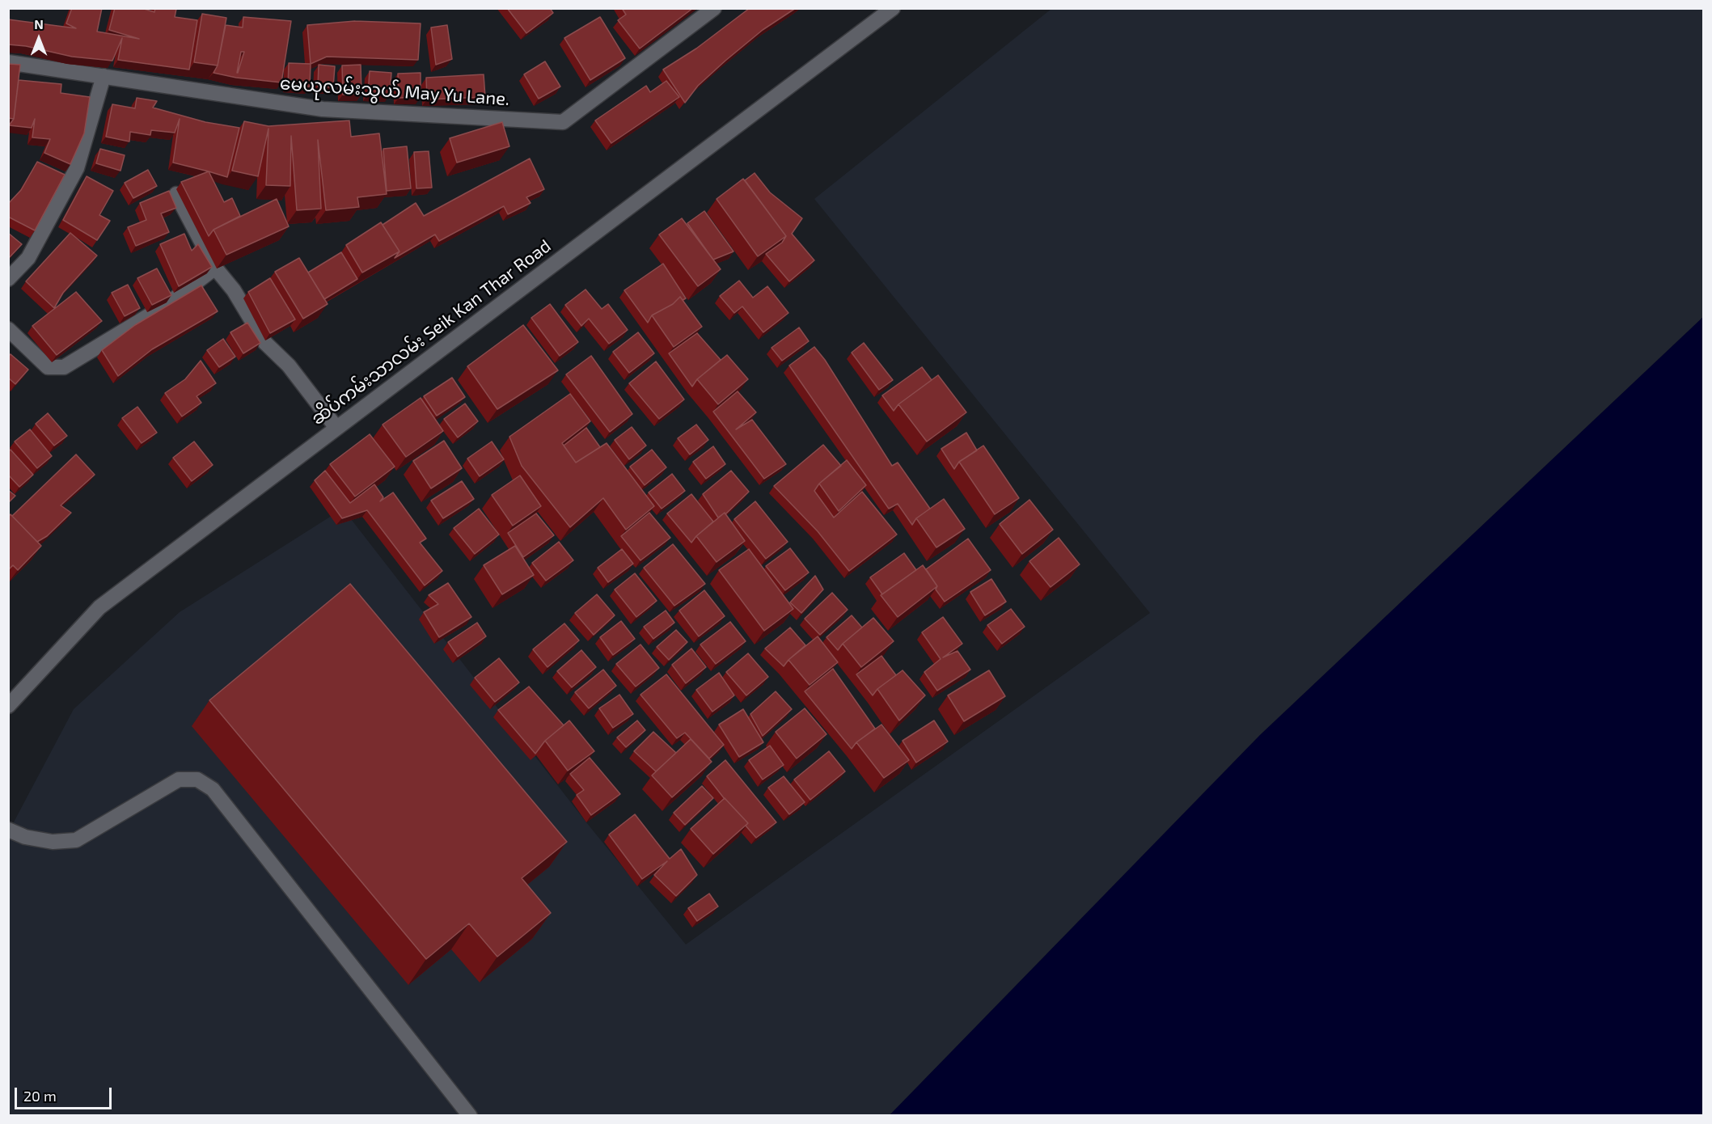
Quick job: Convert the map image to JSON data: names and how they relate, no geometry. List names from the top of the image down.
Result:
{
  "streets": {
    "street": ["မေယုလမ်းသွယ် May Yu Lane.", "ဆိပ်ကမ်းသာလမ်း Seik Kan Thar Road"]
  },
  "scale_bar": "20 m",
  "north": "top"
}
